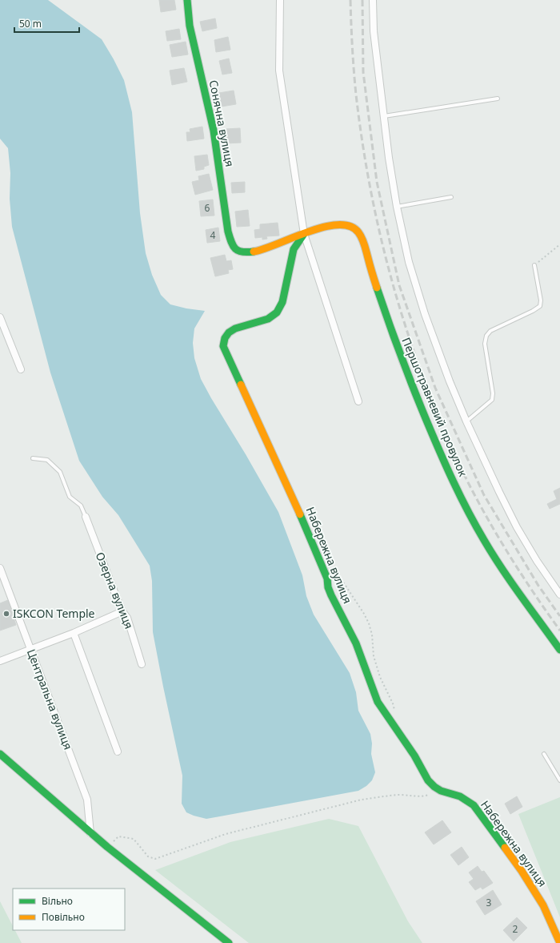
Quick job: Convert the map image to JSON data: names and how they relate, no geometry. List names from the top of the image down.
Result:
{
  "streets": {
    "street": [
      "Сонячна вулиця",
      "Першотравневий провулок",
      "Набережна вулиця",
      "Озерна вулиця",
      "Центральна вулиця"
    ]
  },
  "crossings": [
    ["Сонячна вулиця", "Першотравневий провулок"],
    ["Сонячна вулиця", "Набережна вулиця"],
    ["Першотравневий провулок", "Набережна вулиця"]
  ],
  "places": ["ISKCON Temple"],
  "house_numbers": [
    "6",
    "4",
    "3",
    "2"
  ],
  "legend": ["Вільно", "Повільно"],
  "scale_bar": "50 m"
}
